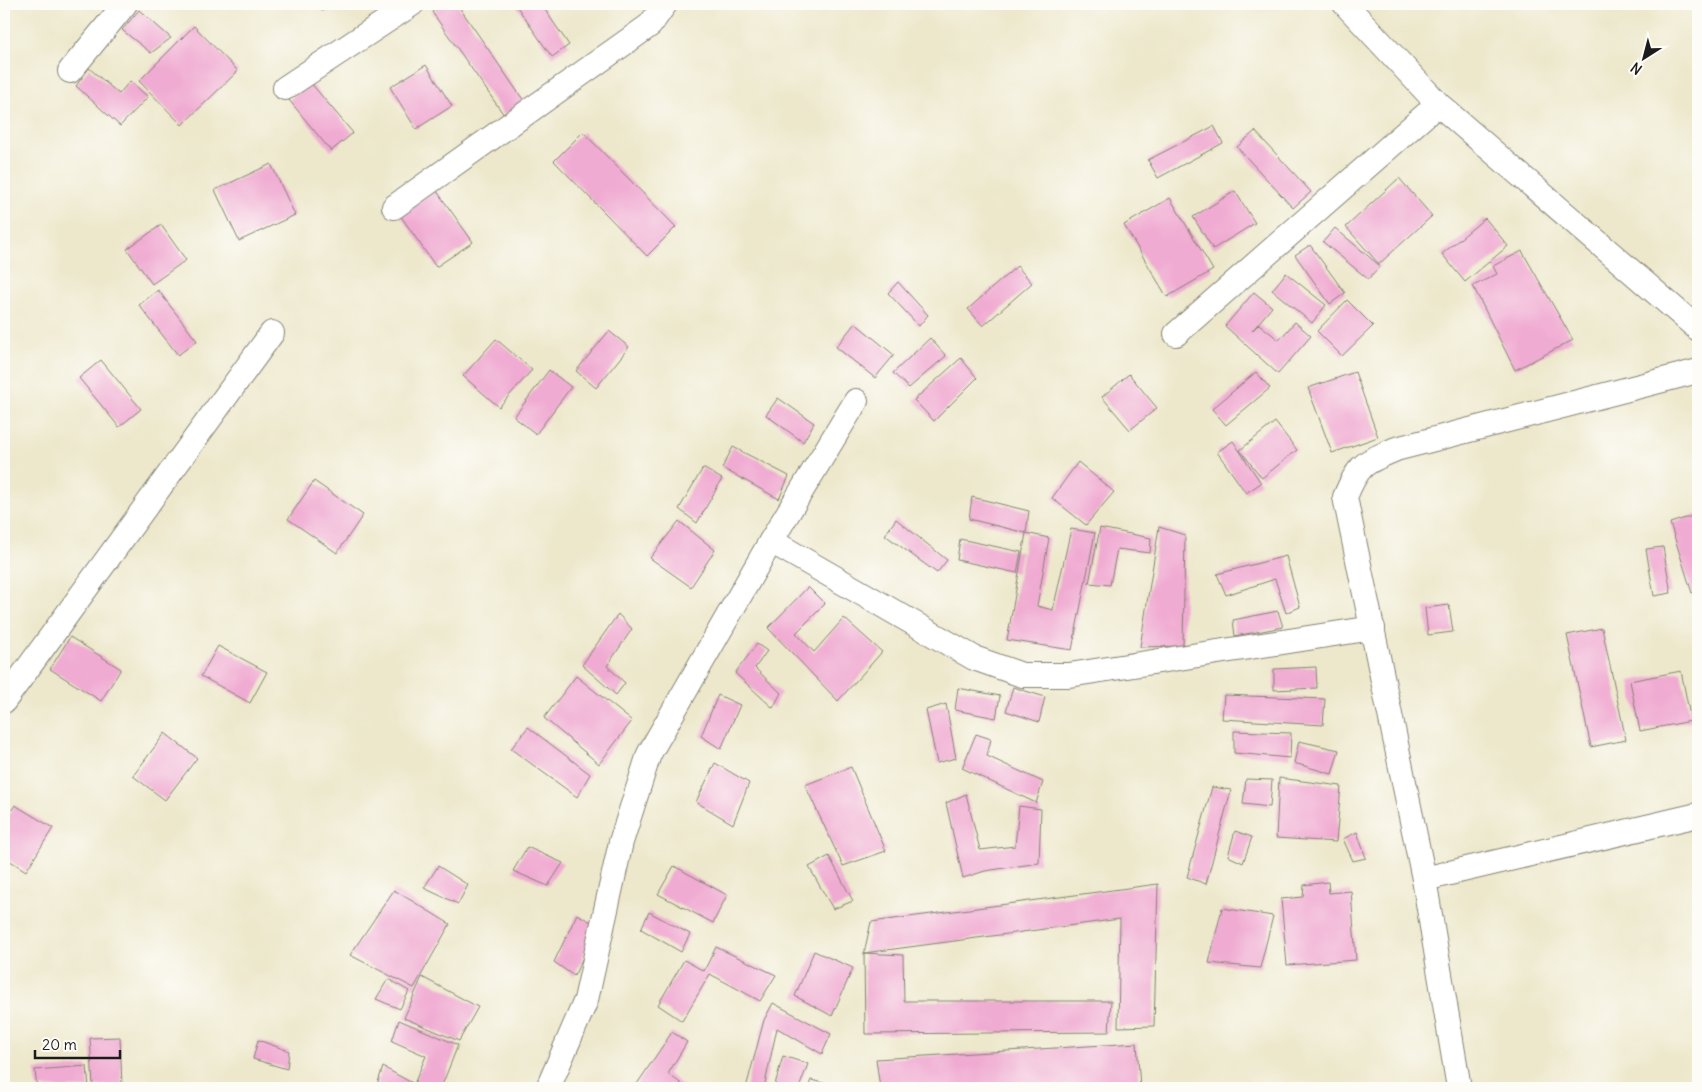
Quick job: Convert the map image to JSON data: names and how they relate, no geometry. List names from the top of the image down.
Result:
{
  "scale_bar": "20 m",
  "north": "bottom left"
}
